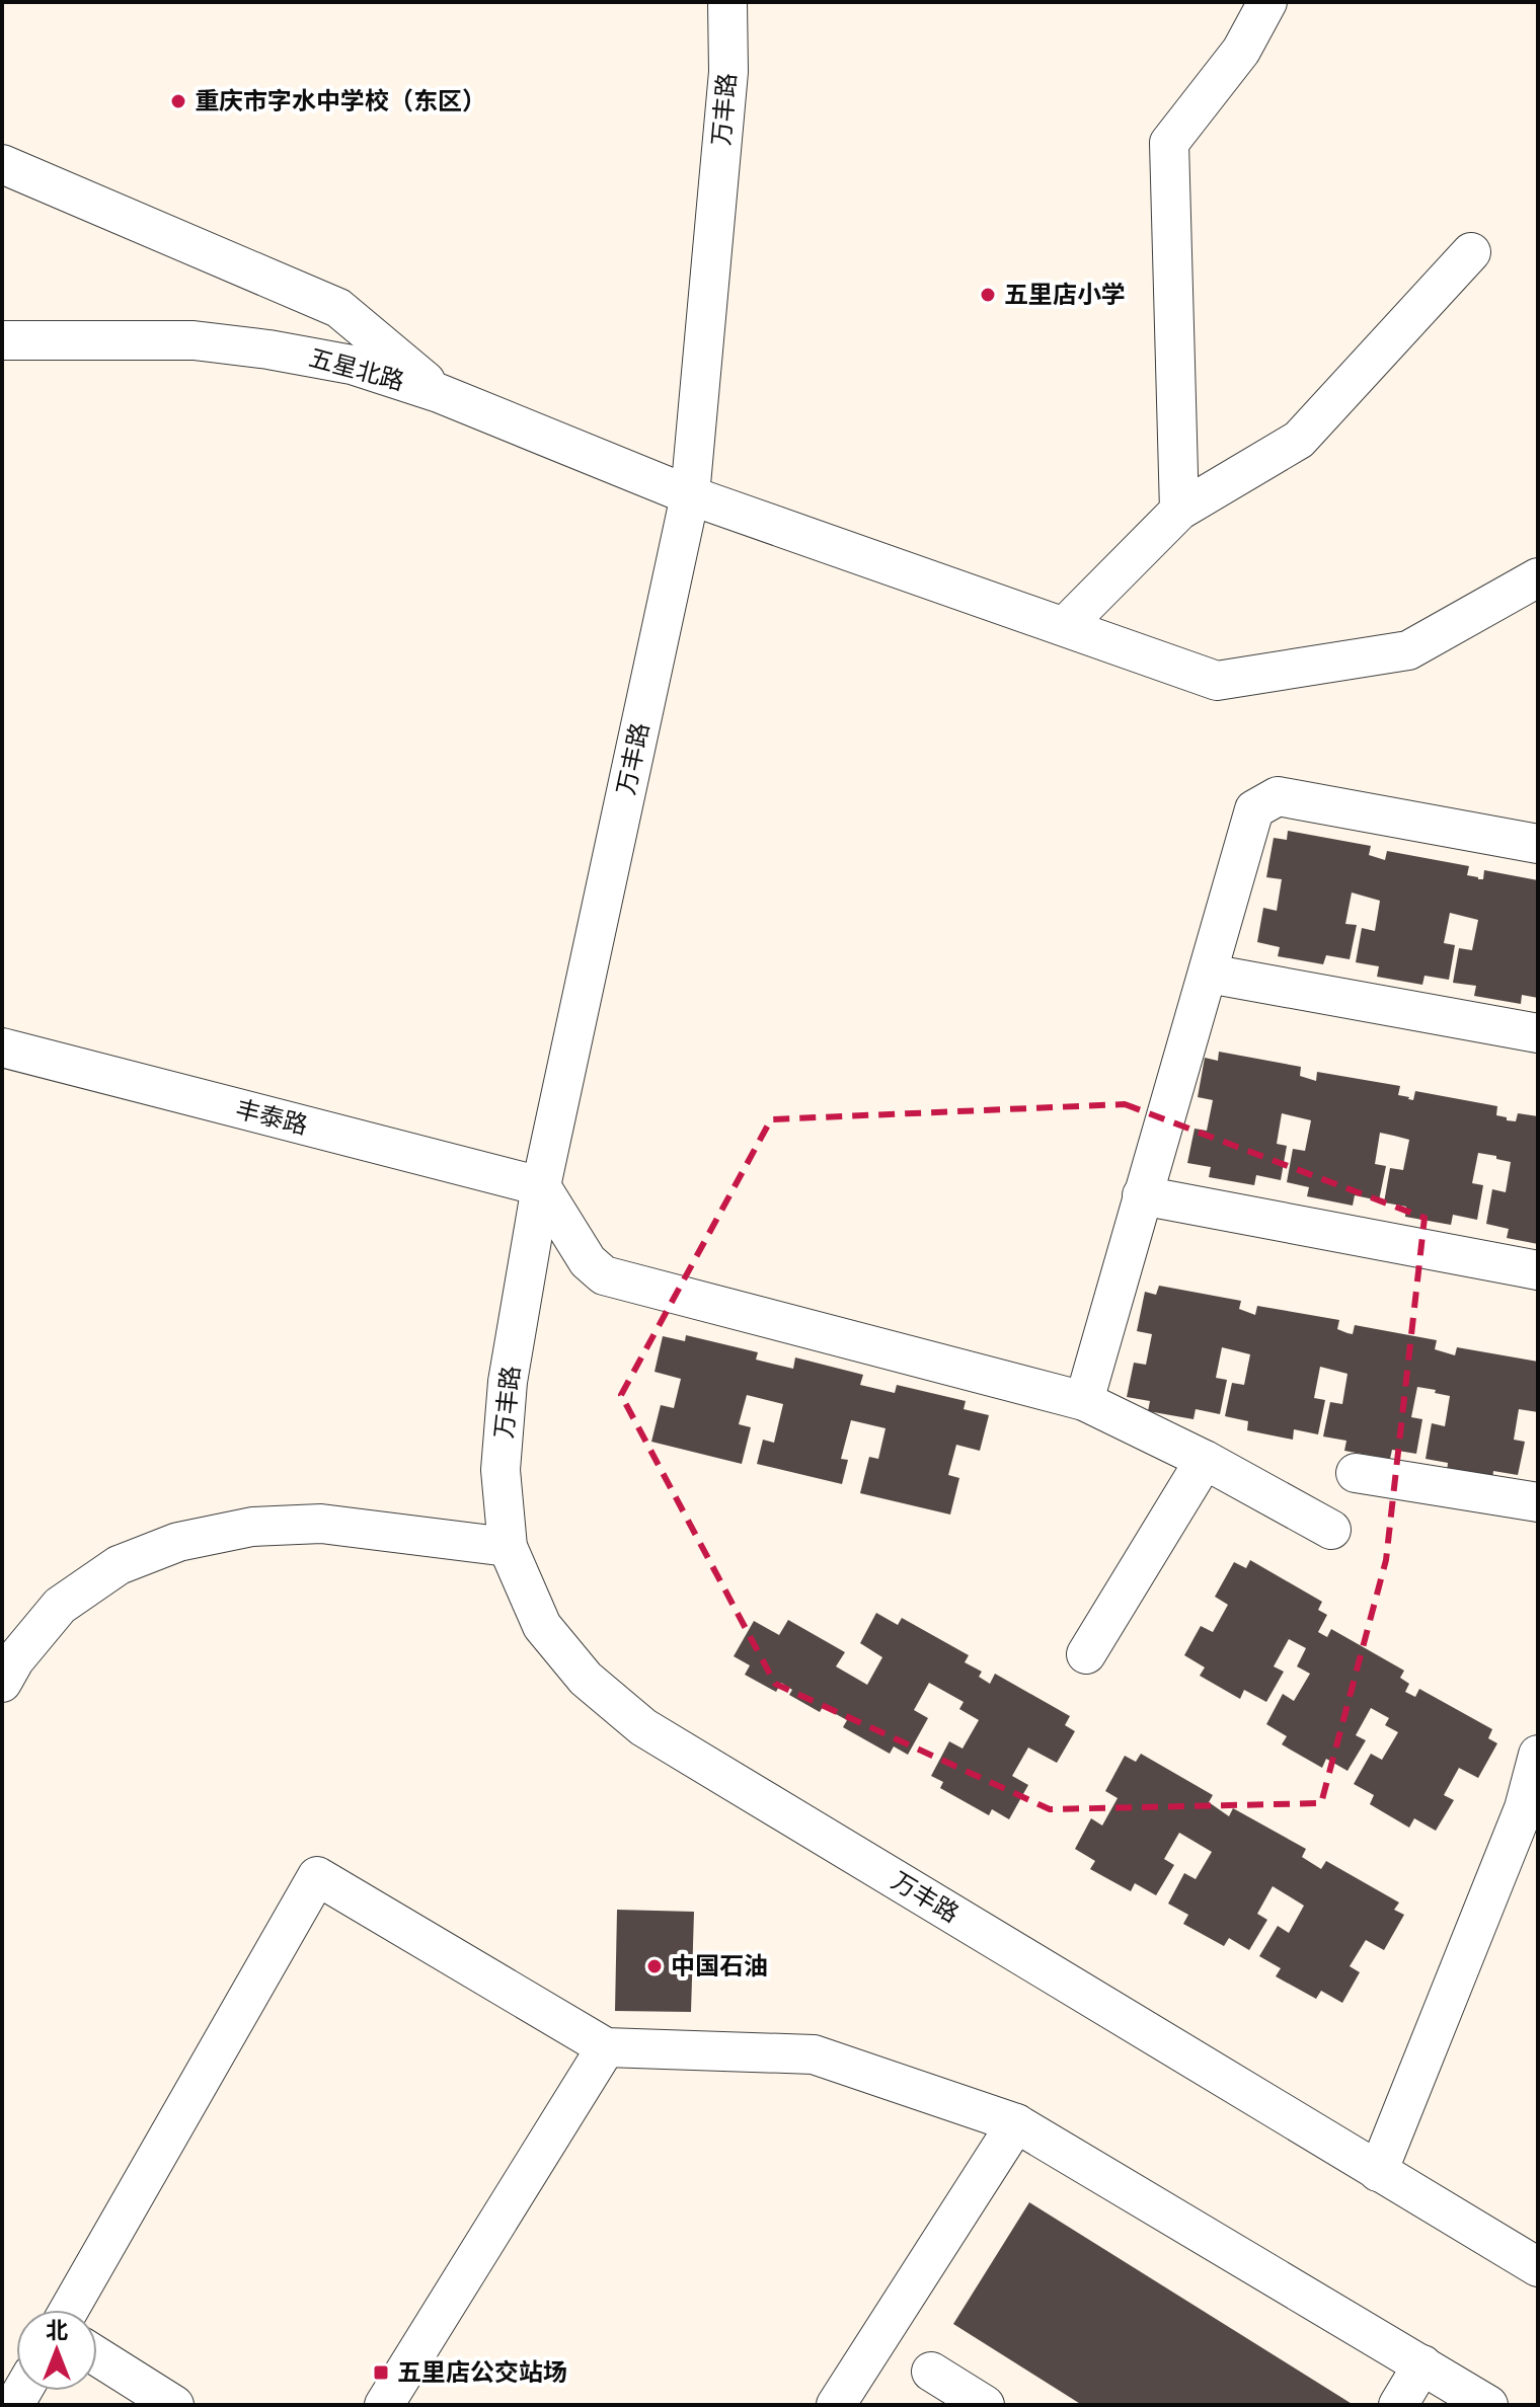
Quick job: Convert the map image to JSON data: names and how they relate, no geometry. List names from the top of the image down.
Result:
{
  "streets": {
    "street": ["万丰路", "五星北路", "丰泰路"]
  },
  "crossings": [
    ["万丰路", "五星北路"],
    ["万丰路", "丰泰路"]
  ],
  "places": {
    "other": ["重庆市字水中学校（东区）", "五里店小学", "中国石油"],
    "transit": ["五里店公交站场"]
  },
  "north": "top"
}
